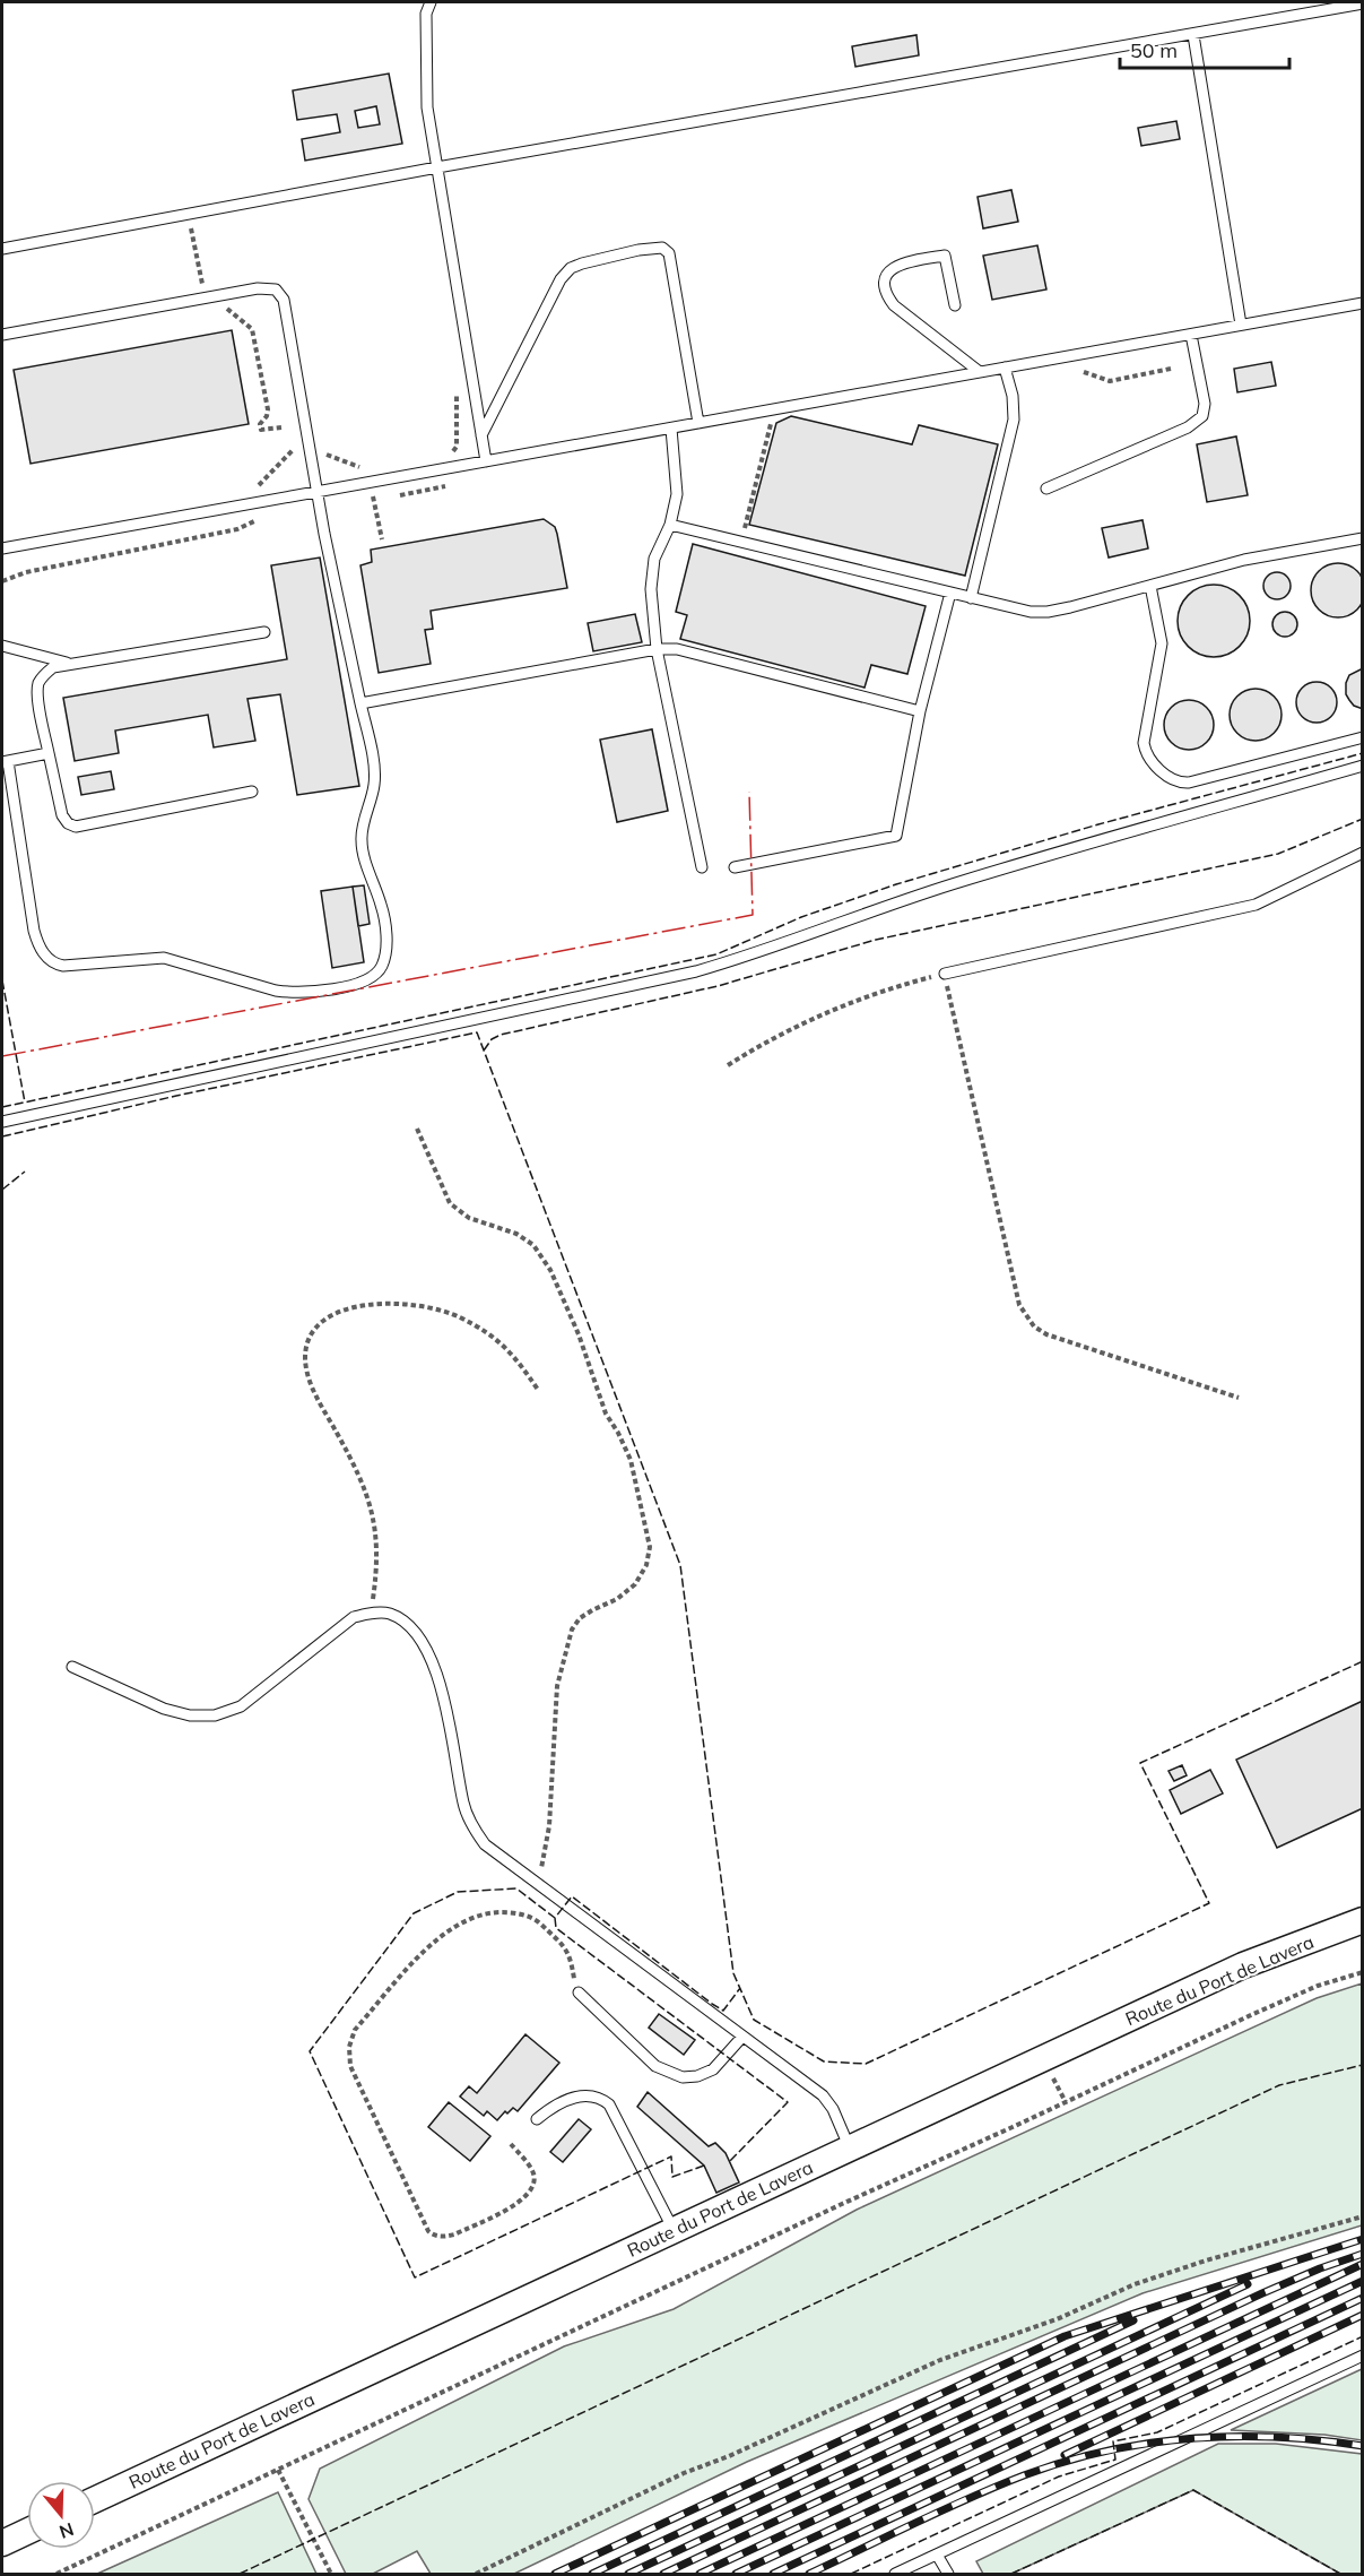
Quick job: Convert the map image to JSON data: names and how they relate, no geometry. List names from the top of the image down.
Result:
{
  "streets": {
    "street": ["Route du Port de Lavera"]
  },
  "scale_bar": "50 m",
  "north": "bottom"
}
